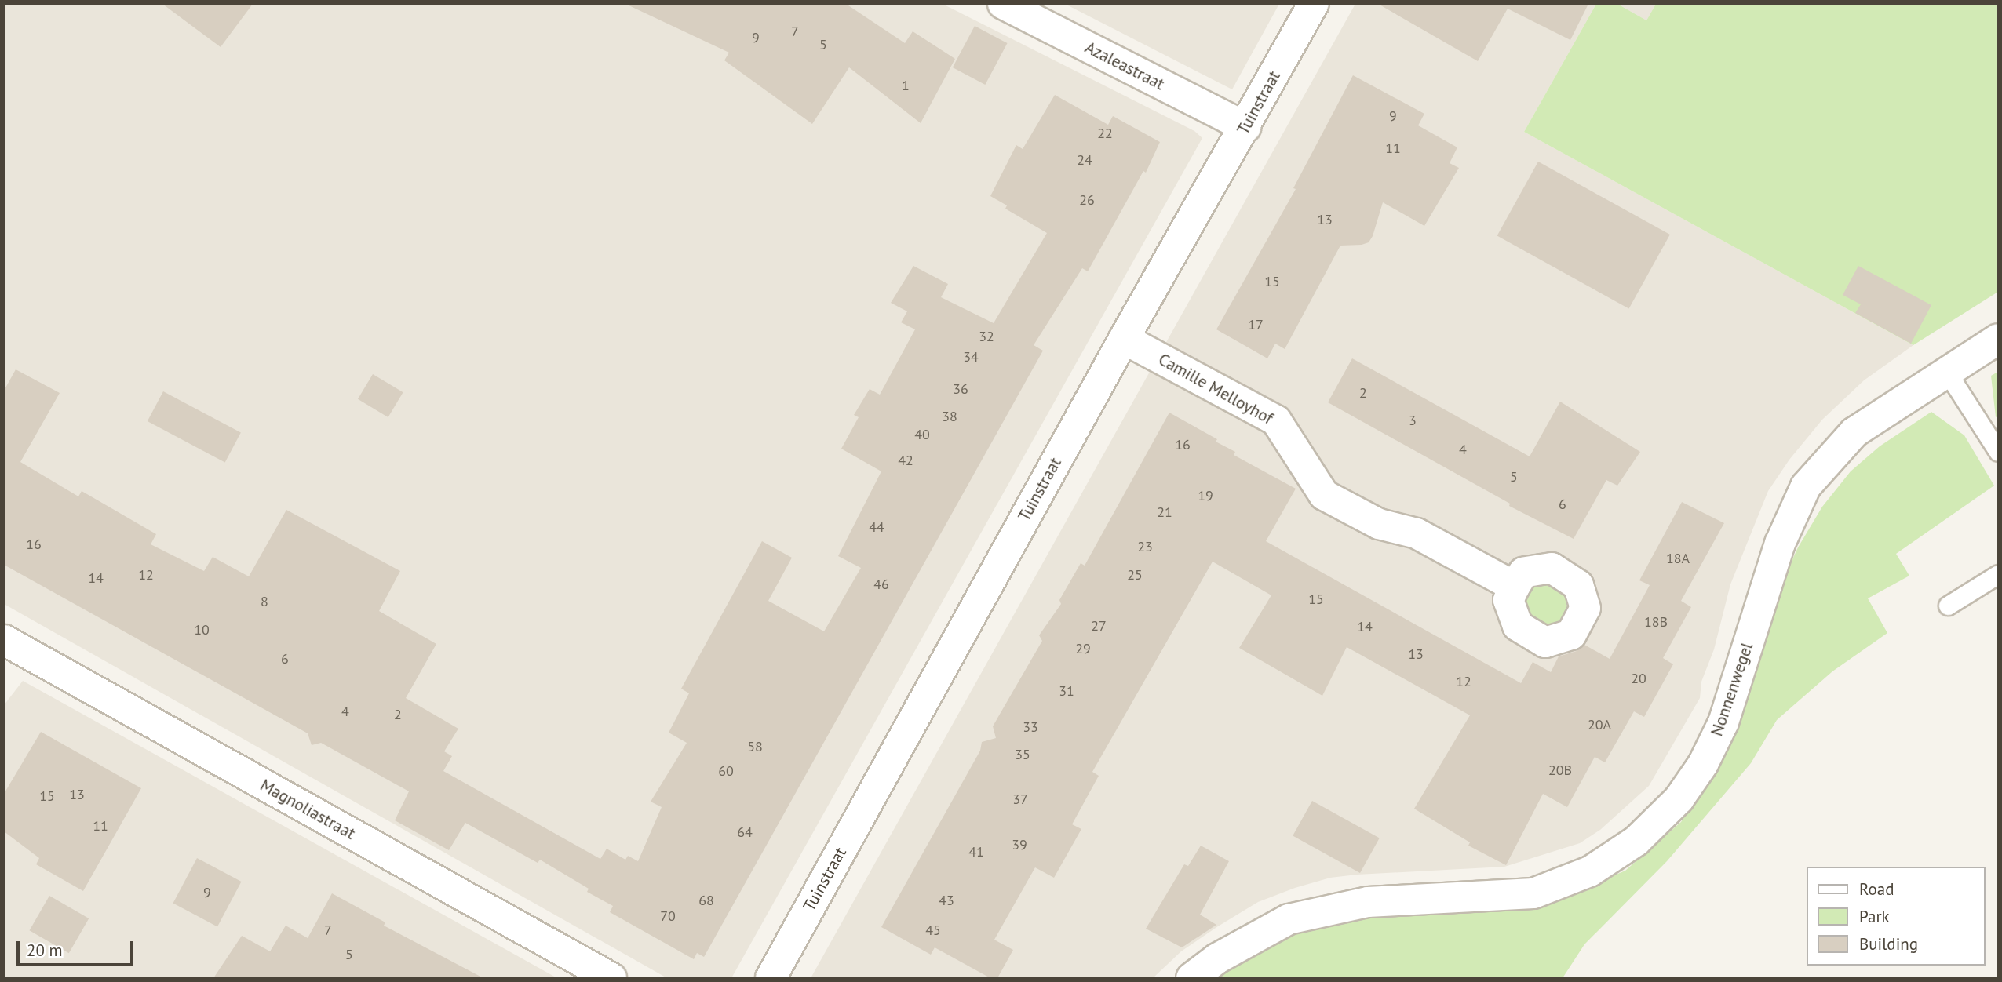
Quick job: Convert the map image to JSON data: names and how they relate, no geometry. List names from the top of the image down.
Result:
{
  "streets": {
    "street": [
      "Azaleastraat",
      "Tuinstraat",
      "Camille Melloyhof",
      "Nonnenwegel",
      "Magnoliastraat"
    ]
  },
  "crossings": [
    ["Azaleastraat", "Tuinstraat"],
    ["Tuinstraat", "Camille Melloyhof"]
  ],
  "house_numbers": [
    "7",
    "9",
    "5",
    "1",
    "9",
    "22",
    "11",
    "24",
    "26",
    "13",
    "15",
    "17",
    "32",
    "34",
    "36",
    "2",
    "38",
    "3",
    "40",
    "16",
    "4",
    "42",
    "5",
    "19",
    "6",
    "21",
    "44",
    "16",
    "23",
    "18A",
    "12",
    "25",
    "14",
    "46",
    "15",
    "8",
    "18B",
    "27",
    "14",
    "10",
    "29",
    "13",
    "6",
    "20",
    "12",
    "31",
    "4",
    "2",
    "20A",
    "33",
    "58",
    "35",
    "20B",
    "60",
    "13",
    "15",
    "37",
    "11",
    "64",
    "39",
    "41",
    "9",
    "68",
    "43",
    "70",
    "7",
    "45",
    "5"
  ],
  "legend": ["Road", "Park", "Building"],
  "scale_bar": "20 m"
}
